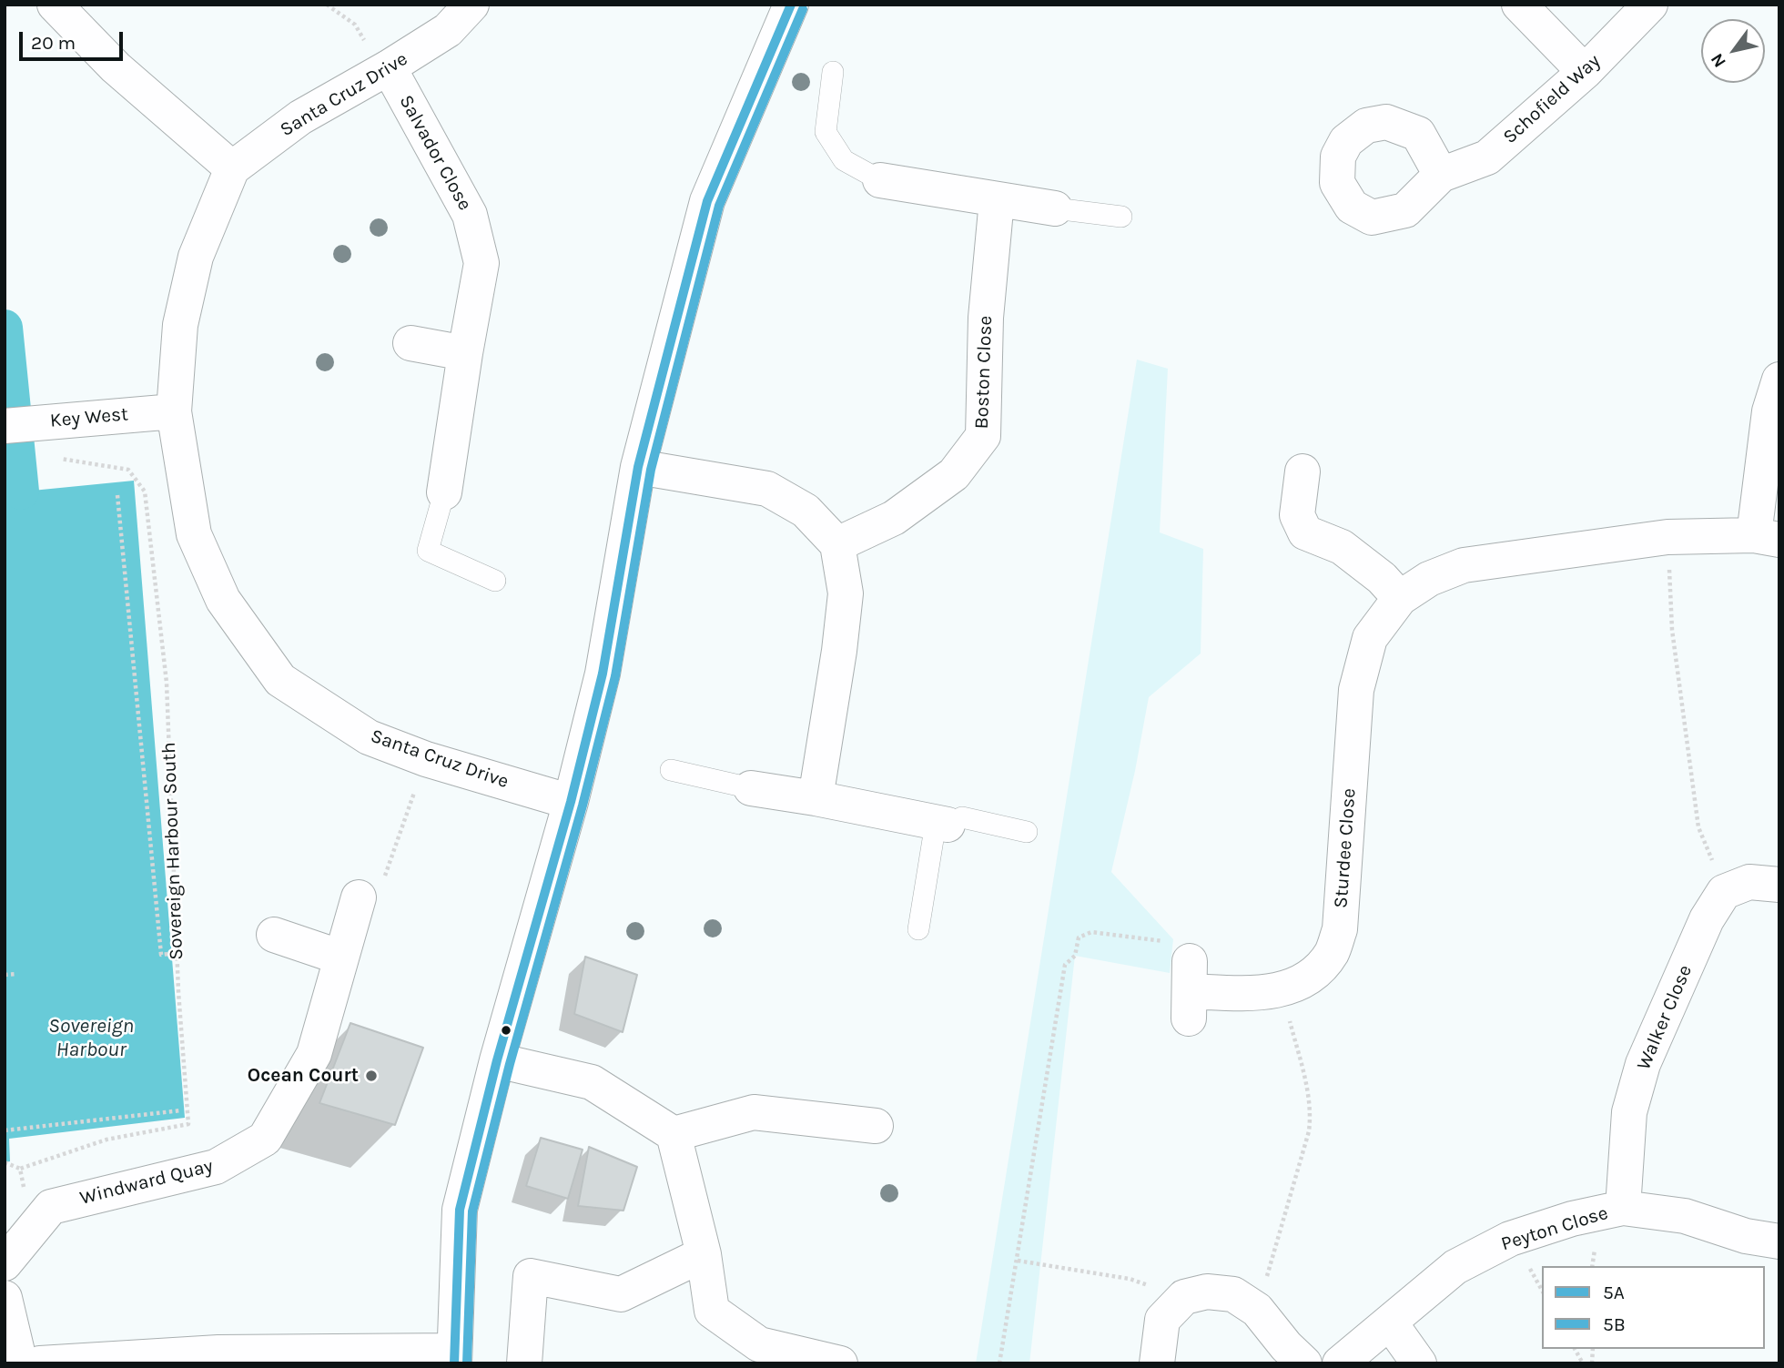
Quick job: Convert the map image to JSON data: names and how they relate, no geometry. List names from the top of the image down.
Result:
{
  "streets": {
    "street": [
      "Santa Cruz Drive",
      "Schofield Way",
      "Salvador Close",
      "Boston Close",
      "Key West",
      "Sturdee Close",
      "Walker Close",
      "Windward Quay",
      "Peyton Close"
    ],
    "path": ["Sovereign Harbour South"]
  },
  "crossings": [
    ["Santa Cruz Drive", "Salvador Close"],
    ["Santa Cruz Drive", "Key West"],
    ["Walker Close", "Peyton Close"]
  ],
  "water": ["Sovereign Harbour"],
  "places": ["Ocean Court"],
  "lines": ["transit line 5A", "transit line 5B"],
  "legend": ["5A", "5B"],
  "scale_bar": "20 m",
  "north": "bottom left"
}
